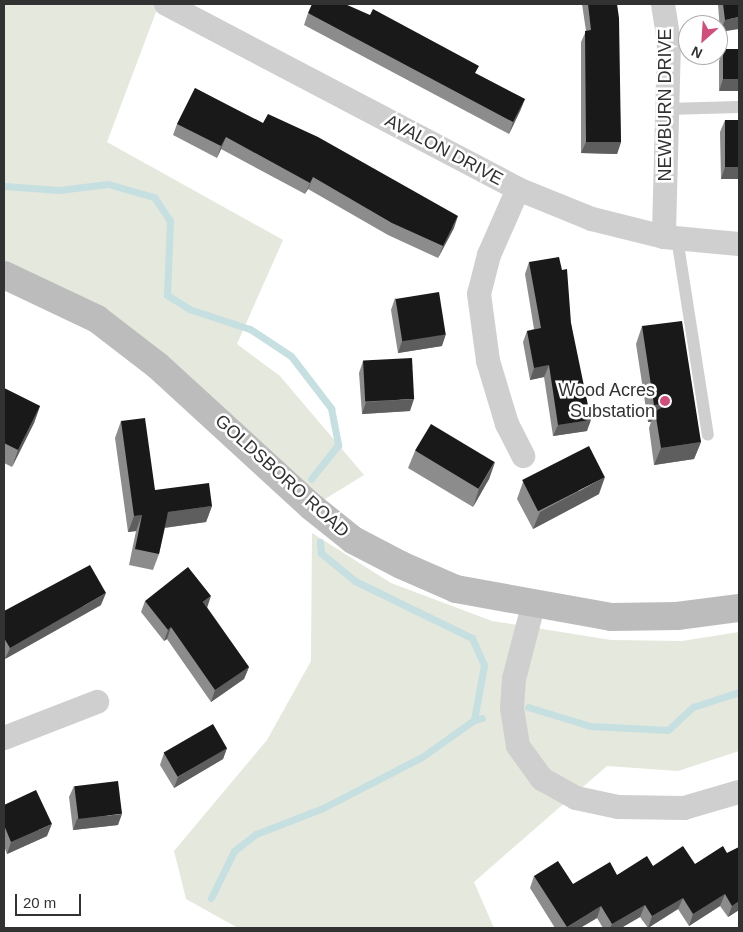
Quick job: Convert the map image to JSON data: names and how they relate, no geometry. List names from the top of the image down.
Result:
{
  "streets": {
    "main road": ["GOLDSBORO ROAD"],
    "street": ["NEWBURN DRIVE", "AVALON DRIVE"]
  },
  "crossings": [
    ["NEWBURN DRIVE", "AVALON DRIVE"]
  ],
  "places": ["Wood Acres Substation"],
  "scale_bar": "20 m",
  "north": "bottom left"
}
